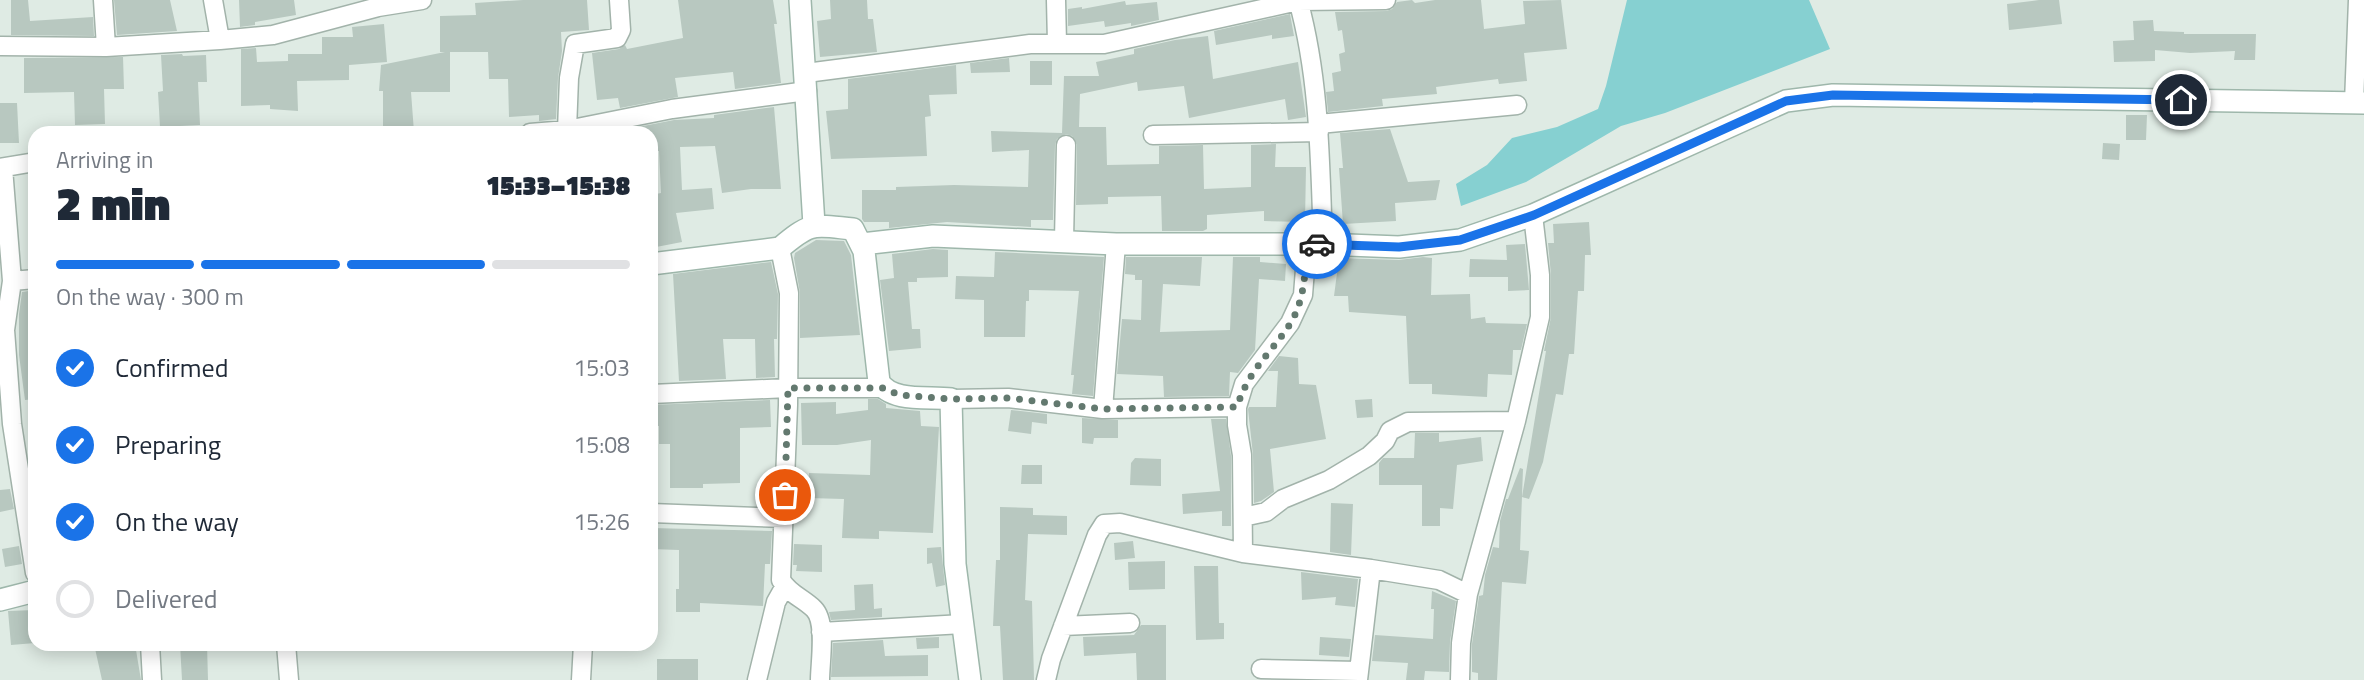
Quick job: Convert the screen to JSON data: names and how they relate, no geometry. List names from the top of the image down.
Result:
{
  "page": {
    "heading": ["2 min", "Arriving in", "15:33–15:38"],
    "bar": "On the way · 300 m",
    "list": [
      ["Confirmed", "15:03"],
      ["Preparing", "15:08"],
      ["On the way", "15:26"],
      "Delivered"
    ]
  }
}
